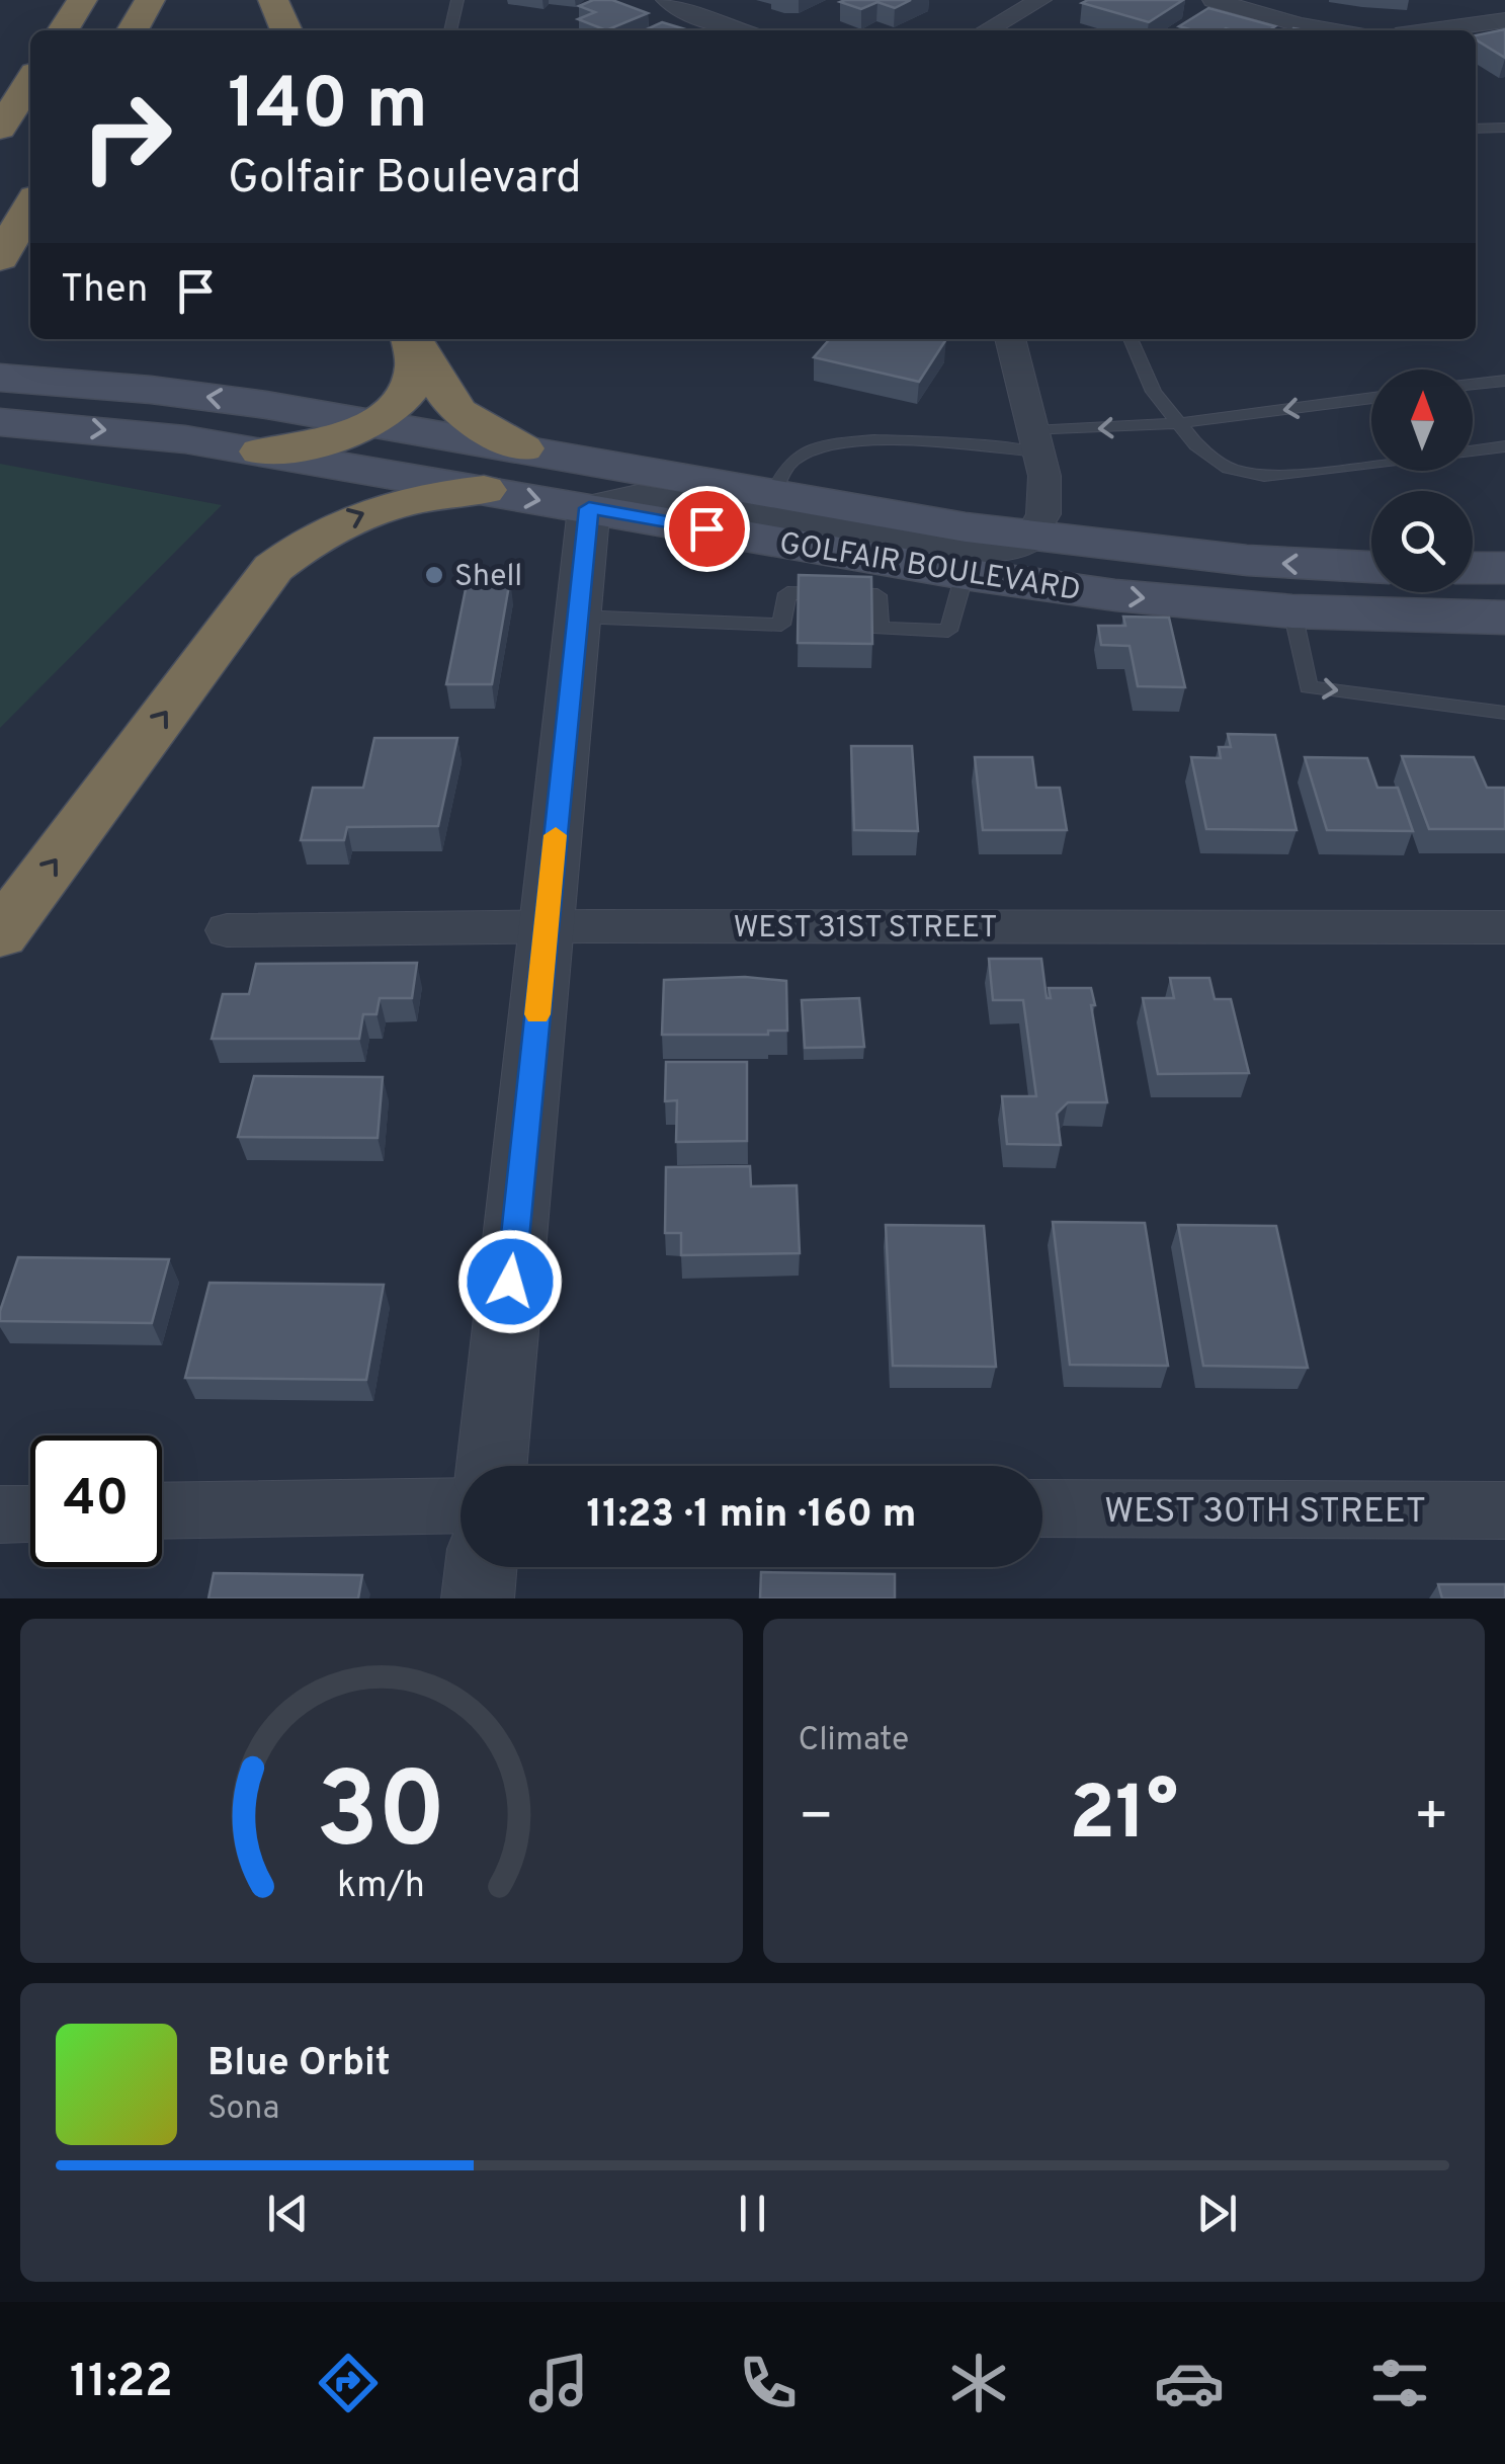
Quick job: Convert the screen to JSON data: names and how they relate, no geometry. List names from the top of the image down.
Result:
{
  "streets": {
    "main road": ["GOLFAIR BOULEVARD"],
    "street": ["WEST 31ST STREET", "WEST 30TH STREET"]
  },
  "places": ["Shell"],
  "north": "top",
  "page": {
    "turn": ["140 m", "Golfair Boulevard"],
    "then": "Then",
    "limit": "40",
    "trip": "11:23 · 1 min · 160 m",
    "tile": "Climate",
    "heat": ["−", "21°", "+"],
    "song": ["Blue Orbit", "Sona"],
    "tabs": "11:22",
    "gauge": ["30", "km/h"]
  }
}
